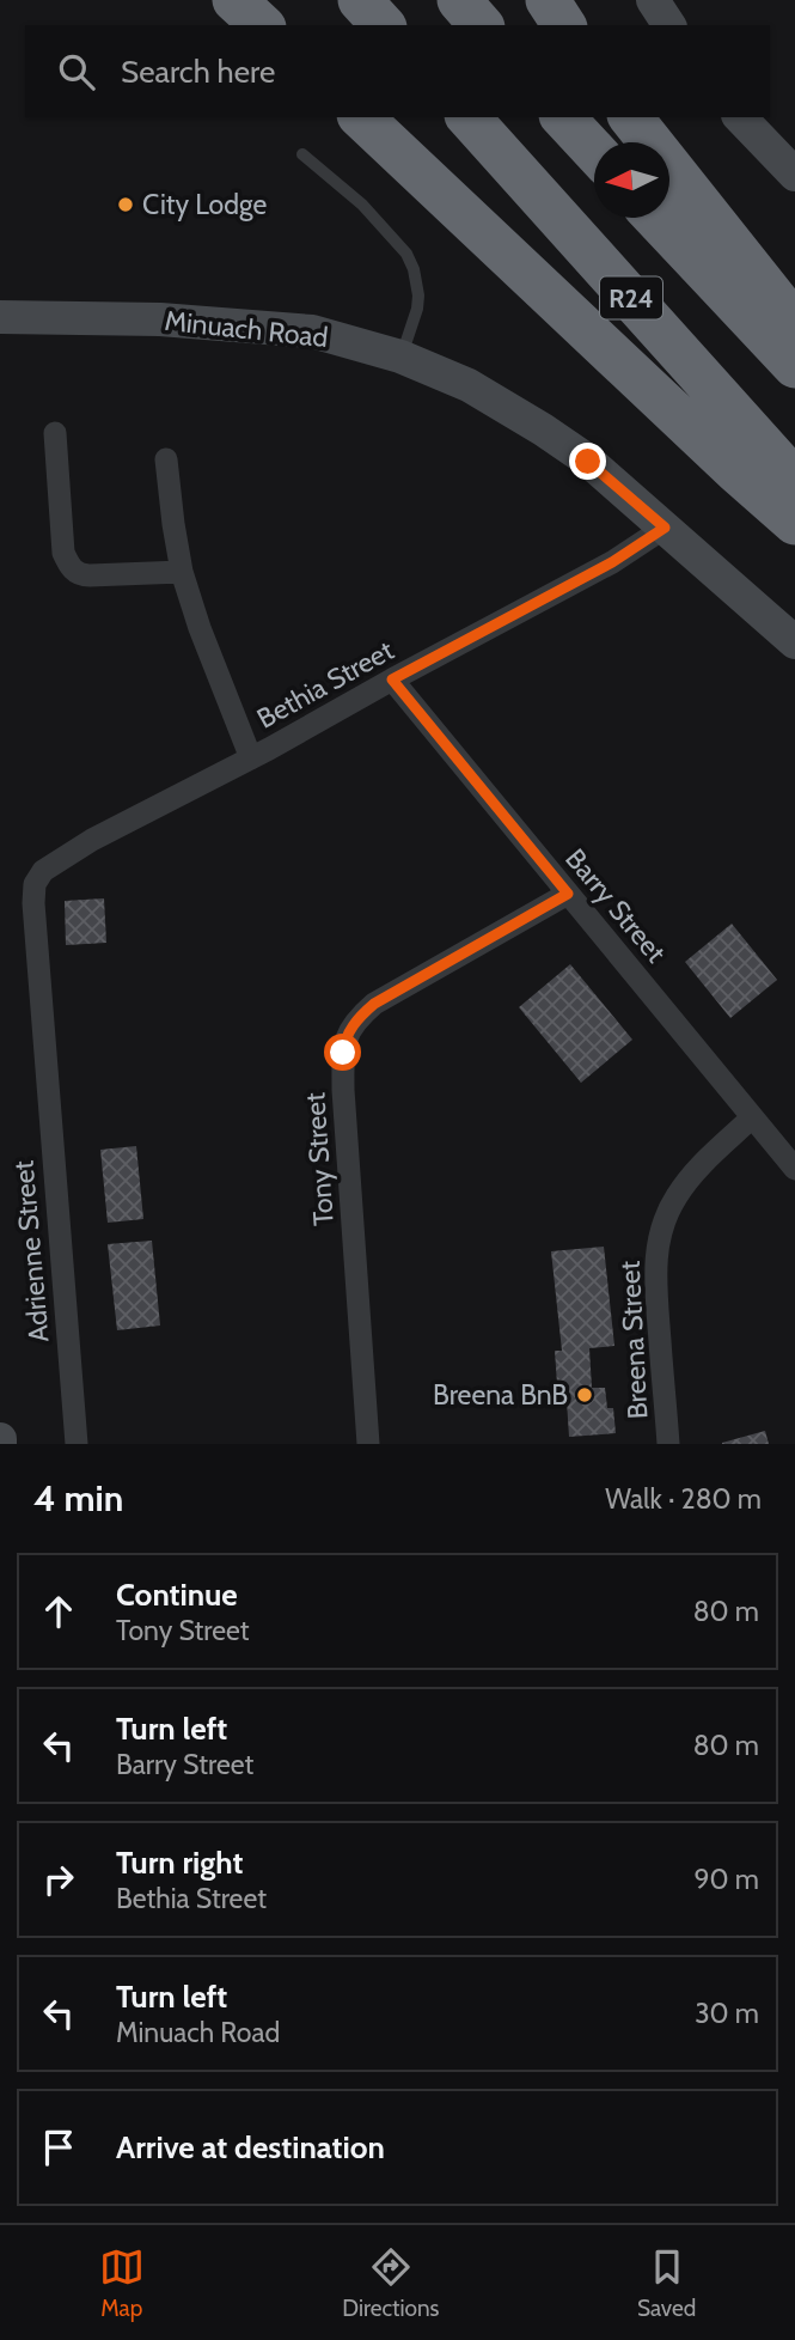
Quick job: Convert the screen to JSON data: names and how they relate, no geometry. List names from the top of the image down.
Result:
{
  "streets": {
    "highway": ["R24"],
    "street": [
      "Minuach Road",
      "Bethia Street",
      "Barry Street",
      "Tony Street",
      "Adrienne Street",
      "Breena Street"
    ]
  },
  "crossings": [
    ["Minuach Road", "Bethia Street"],
    ["Bethia Street", "Barry Street"],
    ["Bethia Street", "Adrienne Street"],
    ["Barry Street", "Tony Street"],
    ["Barry Street", "Breena Street"]
  ],
  "places": ["City Lodge", "Breena BnB"],
  "north": "left",
  "page": {
    "search": "Search here",
    "heading": ["4 min", "Walk · 280 m"],
    "list": [
      ["Continue", "Tony Street", "80 m"],
      ["Turn left", "Barry Street", "80 m"],
      ["Turn right", "Bethia Street", "90 m"],
      ["Turn left", "Minuach Road", "30 m"],
      "Arrive at destination"
    ],
    "nav": ["Map", "Directions", "Saved"]
  }
}
